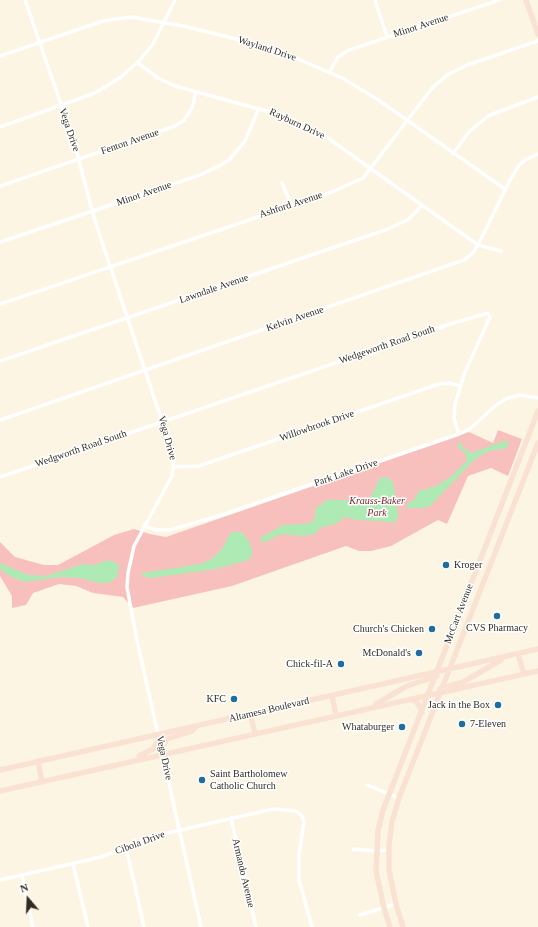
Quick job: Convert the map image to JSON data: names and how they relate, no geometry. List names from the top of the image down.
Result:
{
  "streets": {
    "main road": ["McCart Avenue", "Altamesa Boulevard"],
    "street": [
      "Minot Avenue",
      "Wayland Drive",
      "Rayburn Drive",
      "Vega Drive",
      "Fenton Avenue",
      "Ashford Avenue",
      "Lawndale Avenue",
      "Kelvin Avenue",
      "Wedgeworth Road South",
      "Willowbrook Drive",
      "Wedgworth Road South",
      "Park Lake Drive",
      "Cibola Drive",
      "Armando Avenue"
    ]
  },
  "crossings": [
    ["Minot Avenue", "Wayland Drive"],
    ["Minot Avenue", "Rayburn Drive"],
    ["Minot Avenue", "Vega Drive"],
    ["Wayland Drive", "Vega Drive"],
    ["Wayland Drive", "Ashford Avenue"],
    ["Wayland Drive", "Kelvin Avenue"],
    ["Rayburn Drive", "Fenton Avenue"],
    ["Rayburn Drive", "Ashford Avenue"],
    ["Rayburn Drive", "Lawndale Avenue"],
    ["Rayburn Drive", "Kelvin Avenue"],
    ["Vega Drive", "Fenton Avenue"],
    ["Vega Drive", "Ashford Avenue"],
    ["Vega Drive", "Lawndale Avenue"],
    ["Vega Drive", "Kelvin Avenue"],
    ["Vega Drive", "Wedgeworth Road South"],
    ["Vega Drive", "Willowbrook Drive"],
    ["Vega Drive", "Wedgworth Road South"],
    ["Vega Drive", "Park Lake Drive"],
    ["Vega Drive", "Altamesa Boulevard"],
    ["Vega Drive", "Cibola Drive"],
    ["Wedgeworth Road South", "Willowbrook Drive"],
    ["Wedgeworth Road South", "Wedgworth Road South"],
    ["Wedgeworth Road South", "Park Lake Drive"],
    ["McCart Avenue", "Altamesa Boulevard"],
    ["Cibola Drive", "Armando Avenue"]
  ],
  "parks": ["Krauss-Baker Park"],
  "places": [
    "Kroger",
    "CVS Pharmacy",
    "Church's Chicken",
    "McDonald's",
    "Chick-fil-A",
    "KFC",
    "Jack in the Box",
    "7-Eleven",
    "Whataburger",
    "Saint Bartholomew Catholic Church"
  ],
  "north": "top"
}
